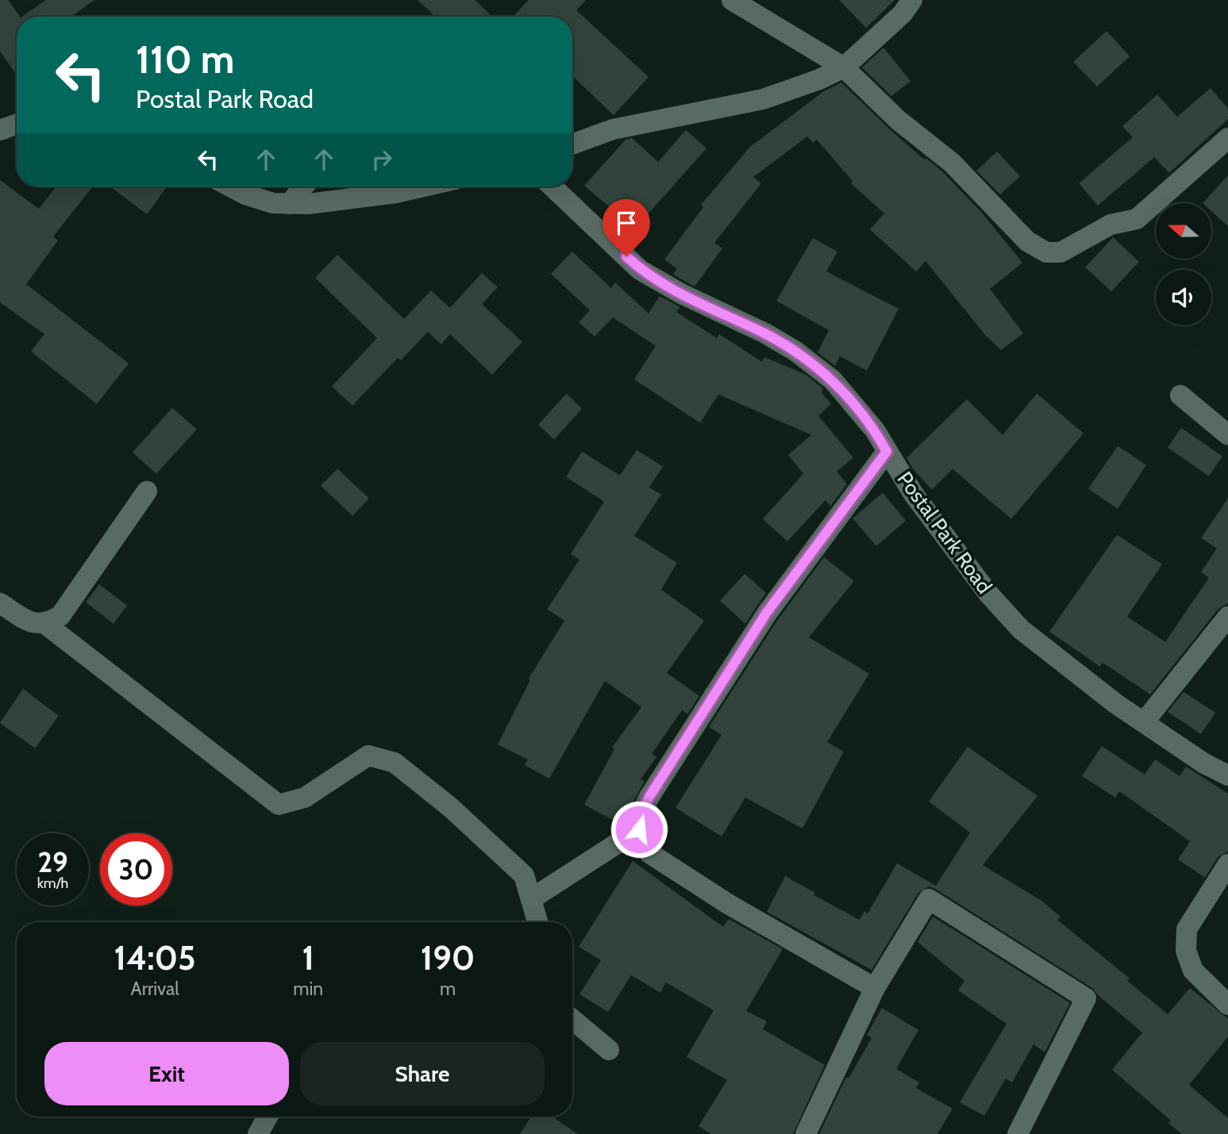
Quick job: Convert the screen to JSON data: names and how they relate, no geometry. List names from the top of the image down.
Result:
{
  "streets": {
    "street": ["Postal Park Road"]
  },
  "north": "left",
  "page": {
    "turn": ["110 m", "Postal Park Road"],
    "speed": "29 km/h",
    "limit": "30",
    "eta": [
      "14:05",
      "Arrival",
      "1",
      "min",
      "190",
      "m"
    ],
    "buttons": ["Exit", "Share"]
  }
}
